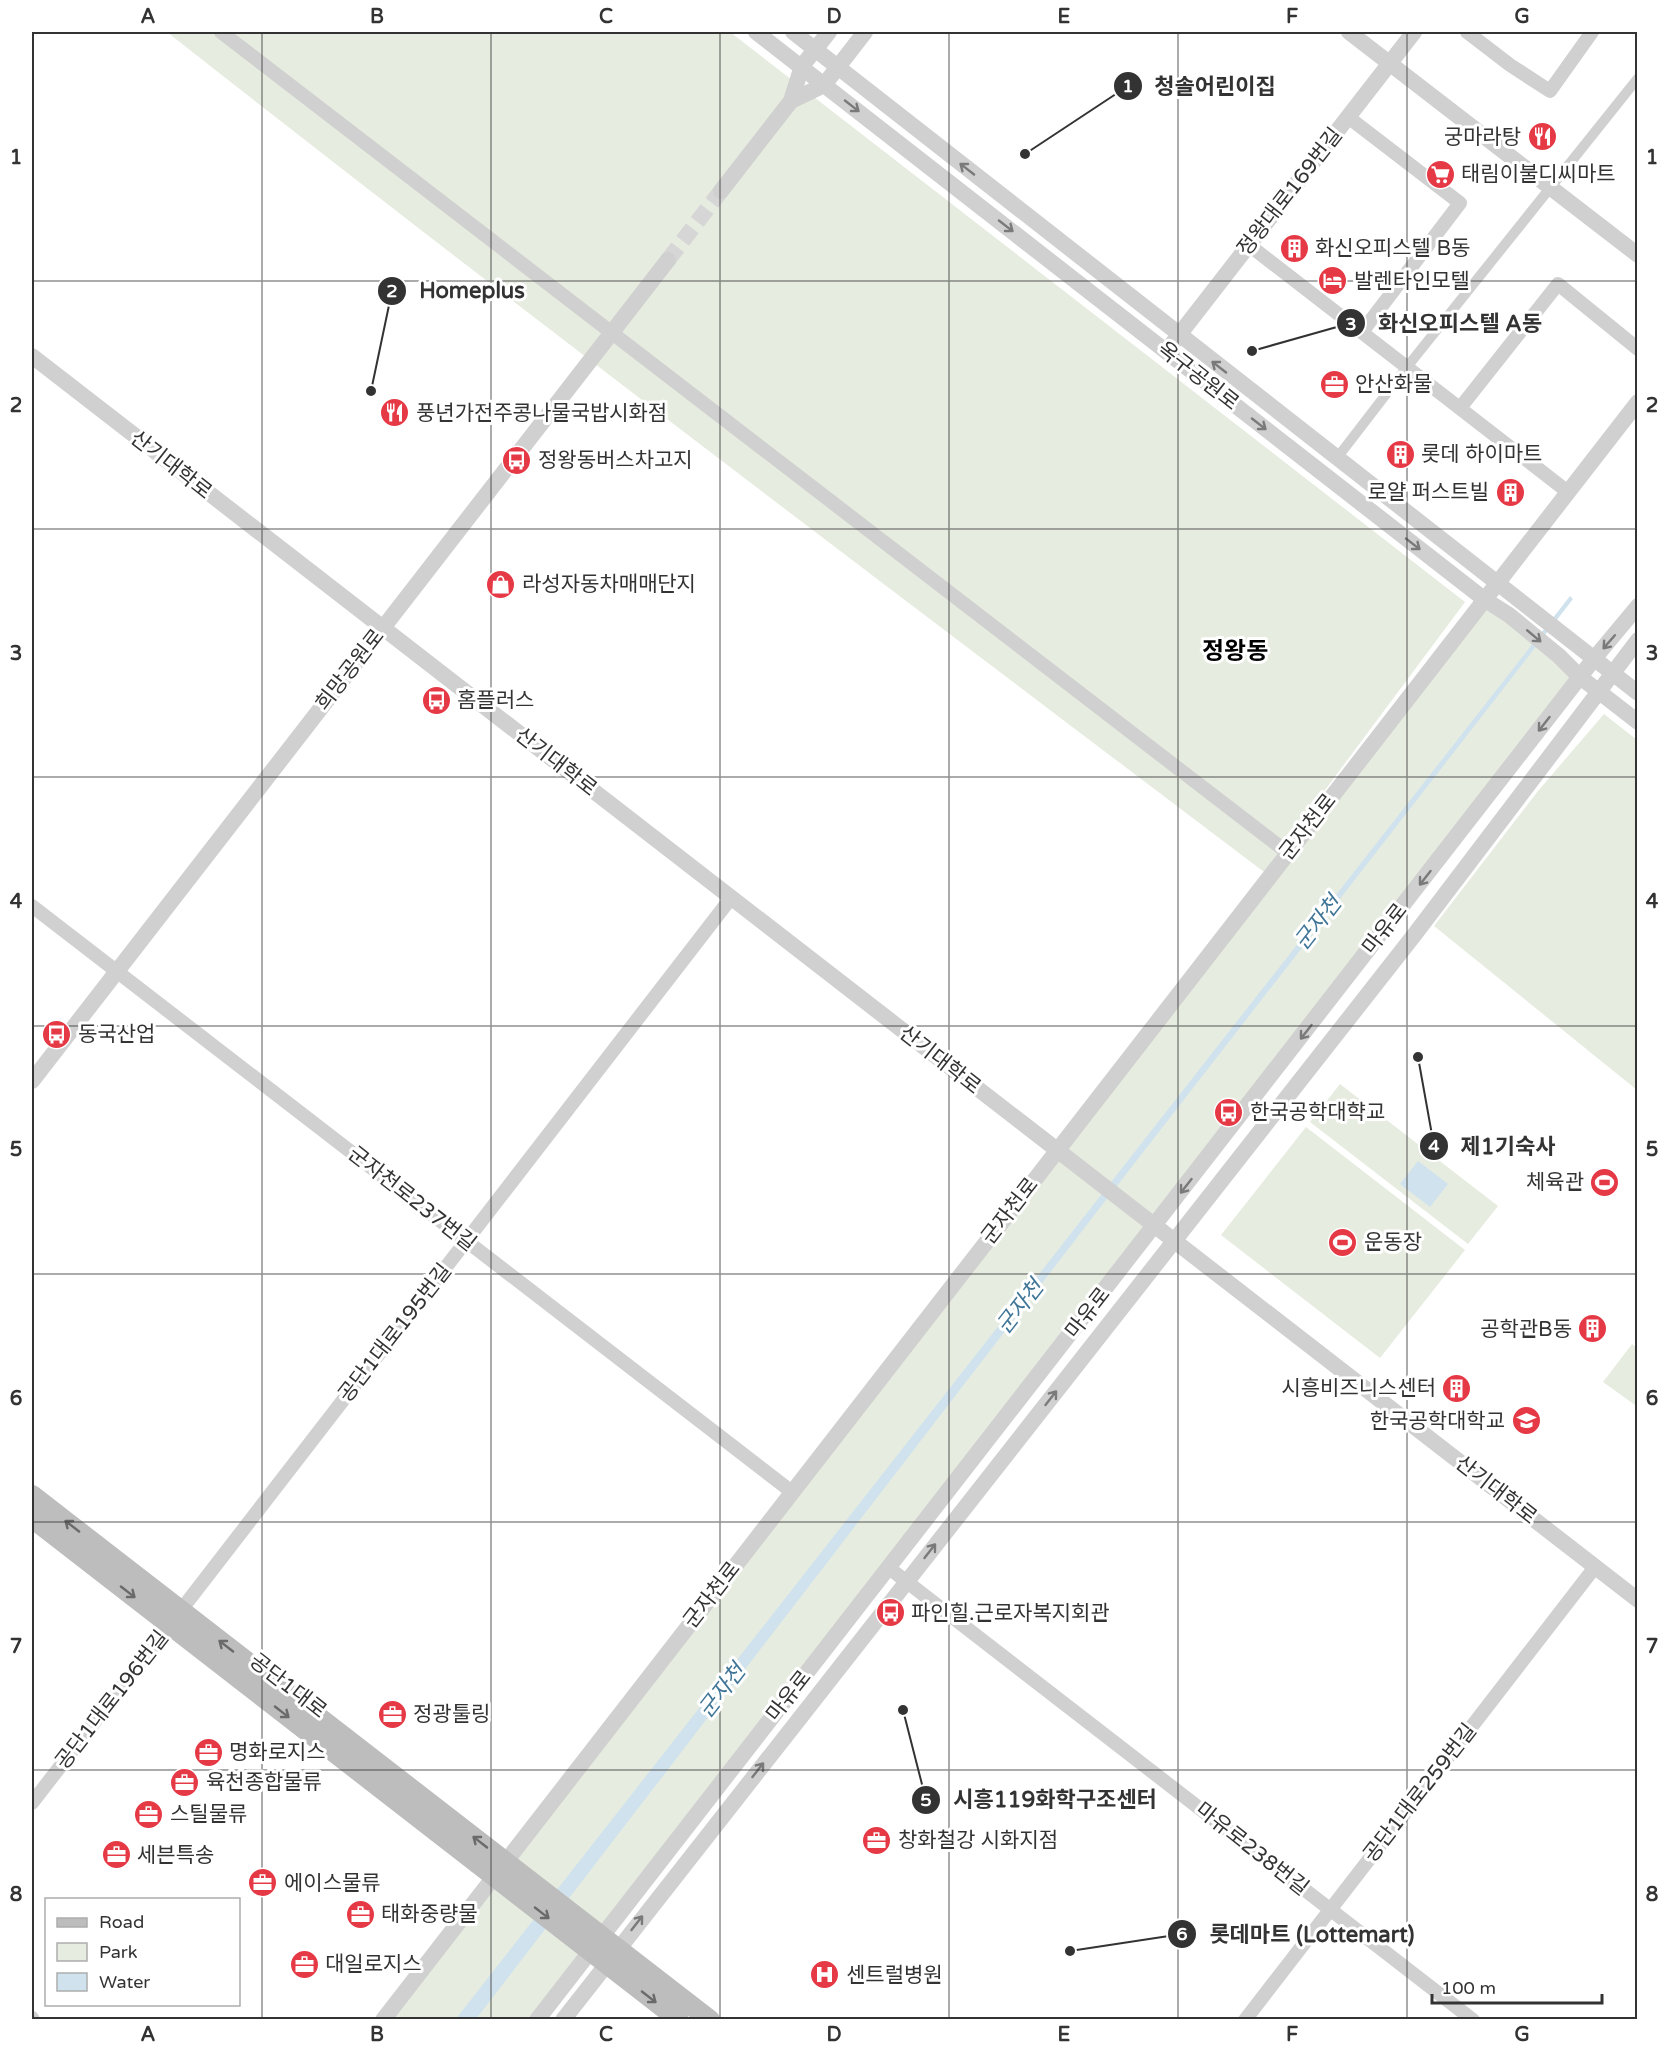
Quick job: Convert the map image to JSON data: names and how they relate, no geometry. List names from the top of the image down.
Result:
{
  "streets": {
    "main road": ["공단1대로"],
    "street": [
      "정왕대로169번길",
      "옥구공원로",
      "산기대학로",
      "희망공원로",
      "군자천로",
      "마유로",
      "군자천로237번길",
      "공단1대로195번길",
      "공단1대로196번길",
      "공단1대로259번길",
      "마유로238번길"
    ]
  },
  "crossings": [
    ["정왕대로169번길", "옥구공원로"],
    ["옥구공원로", "군자천로"],
    ["옥구공원로", "마유로"],
    ["산기대학로", "희망공원로"],
    ["산기대학로", "군자천로"],
    ["산기대학로", "마유로"],
    ["산기대학로", "공단1대로195번길"],
    ["산기대학로", "공단1대로259번길"],
    ["희망공원로", "군자천로237번길"],
    ["군자천로", "군자천로237번길"],
    ["군자천로", "공단1대로"],
    ["마유로", "공단1대로"],
    ["마유로", "마유로238번길"],
    ["군자천로237번길", "공단1대로195번길"],
    ["공단1대로195번길", "공단1대로"],
    ["공단1대로195번길", "공단1대로196번길"],
    ["공단1대로", "공단1대로196번길"],
    ["공단1대로259번길", "마유로238번길"]
  ],
  "districts": ["정왕동"],
  "water": ["군자천"],
  "places": {
    "restaurant": ["궁마라탕", "풍년가전주콩나물국밥시화점"],
    "other": [
      "청솔어린이집",
      "화신오피스텔 A동",
      "Homeplus",
      "제1기숙사",
      "시흥119화학구조센터",
      "롯데마트 (Lottemart)"
    ],
    "supermarket": ["태림이불디씨마트"],
    "building": [
      "화신오피스텔 B동",
      "롯데 하이마트",
      "로얄 퍼스트빌",
      "공학관B동",
      "시흥비즈니스센터"
    ],
    "hotel": ["발렌타인모텔"],
    "office": [
      "안산화물",
      "정광툴링",
      "명화로지스",
      "육천종합물류",
      "스틸물류",
      "창화철강 시화지점",
      "세븐특송",
      "에이스물류",
      "태화중량물",
      "대일로지스"
    ],
    "bus stop": [
      "정왕동버스차고지",
      "홈플러스",
      "동국산업",
      "한국공학대햑교",
      "파인힐.근로자복지회관"
    ],
    "shop": ["라성자동차매매단지"],
    "sports": ["체육관", "운동장"],
    "school or university": ["한국공학대학교"],
    "hospital": ["센트럴병원"]
  },
  "legend": ["Road", "Park", "Water"],
  "scale_bar": "100 m",
  "grid": {
    "columns": [
      "A",
      "B",
      "C",
      "D",
      "E",
      "F",
      "G"
    ],
    "rows": [
      "1",
      "2",
      "3",
      "4",
      "5",
      "6",
      "7",
      "8"
    ]
  }
}
